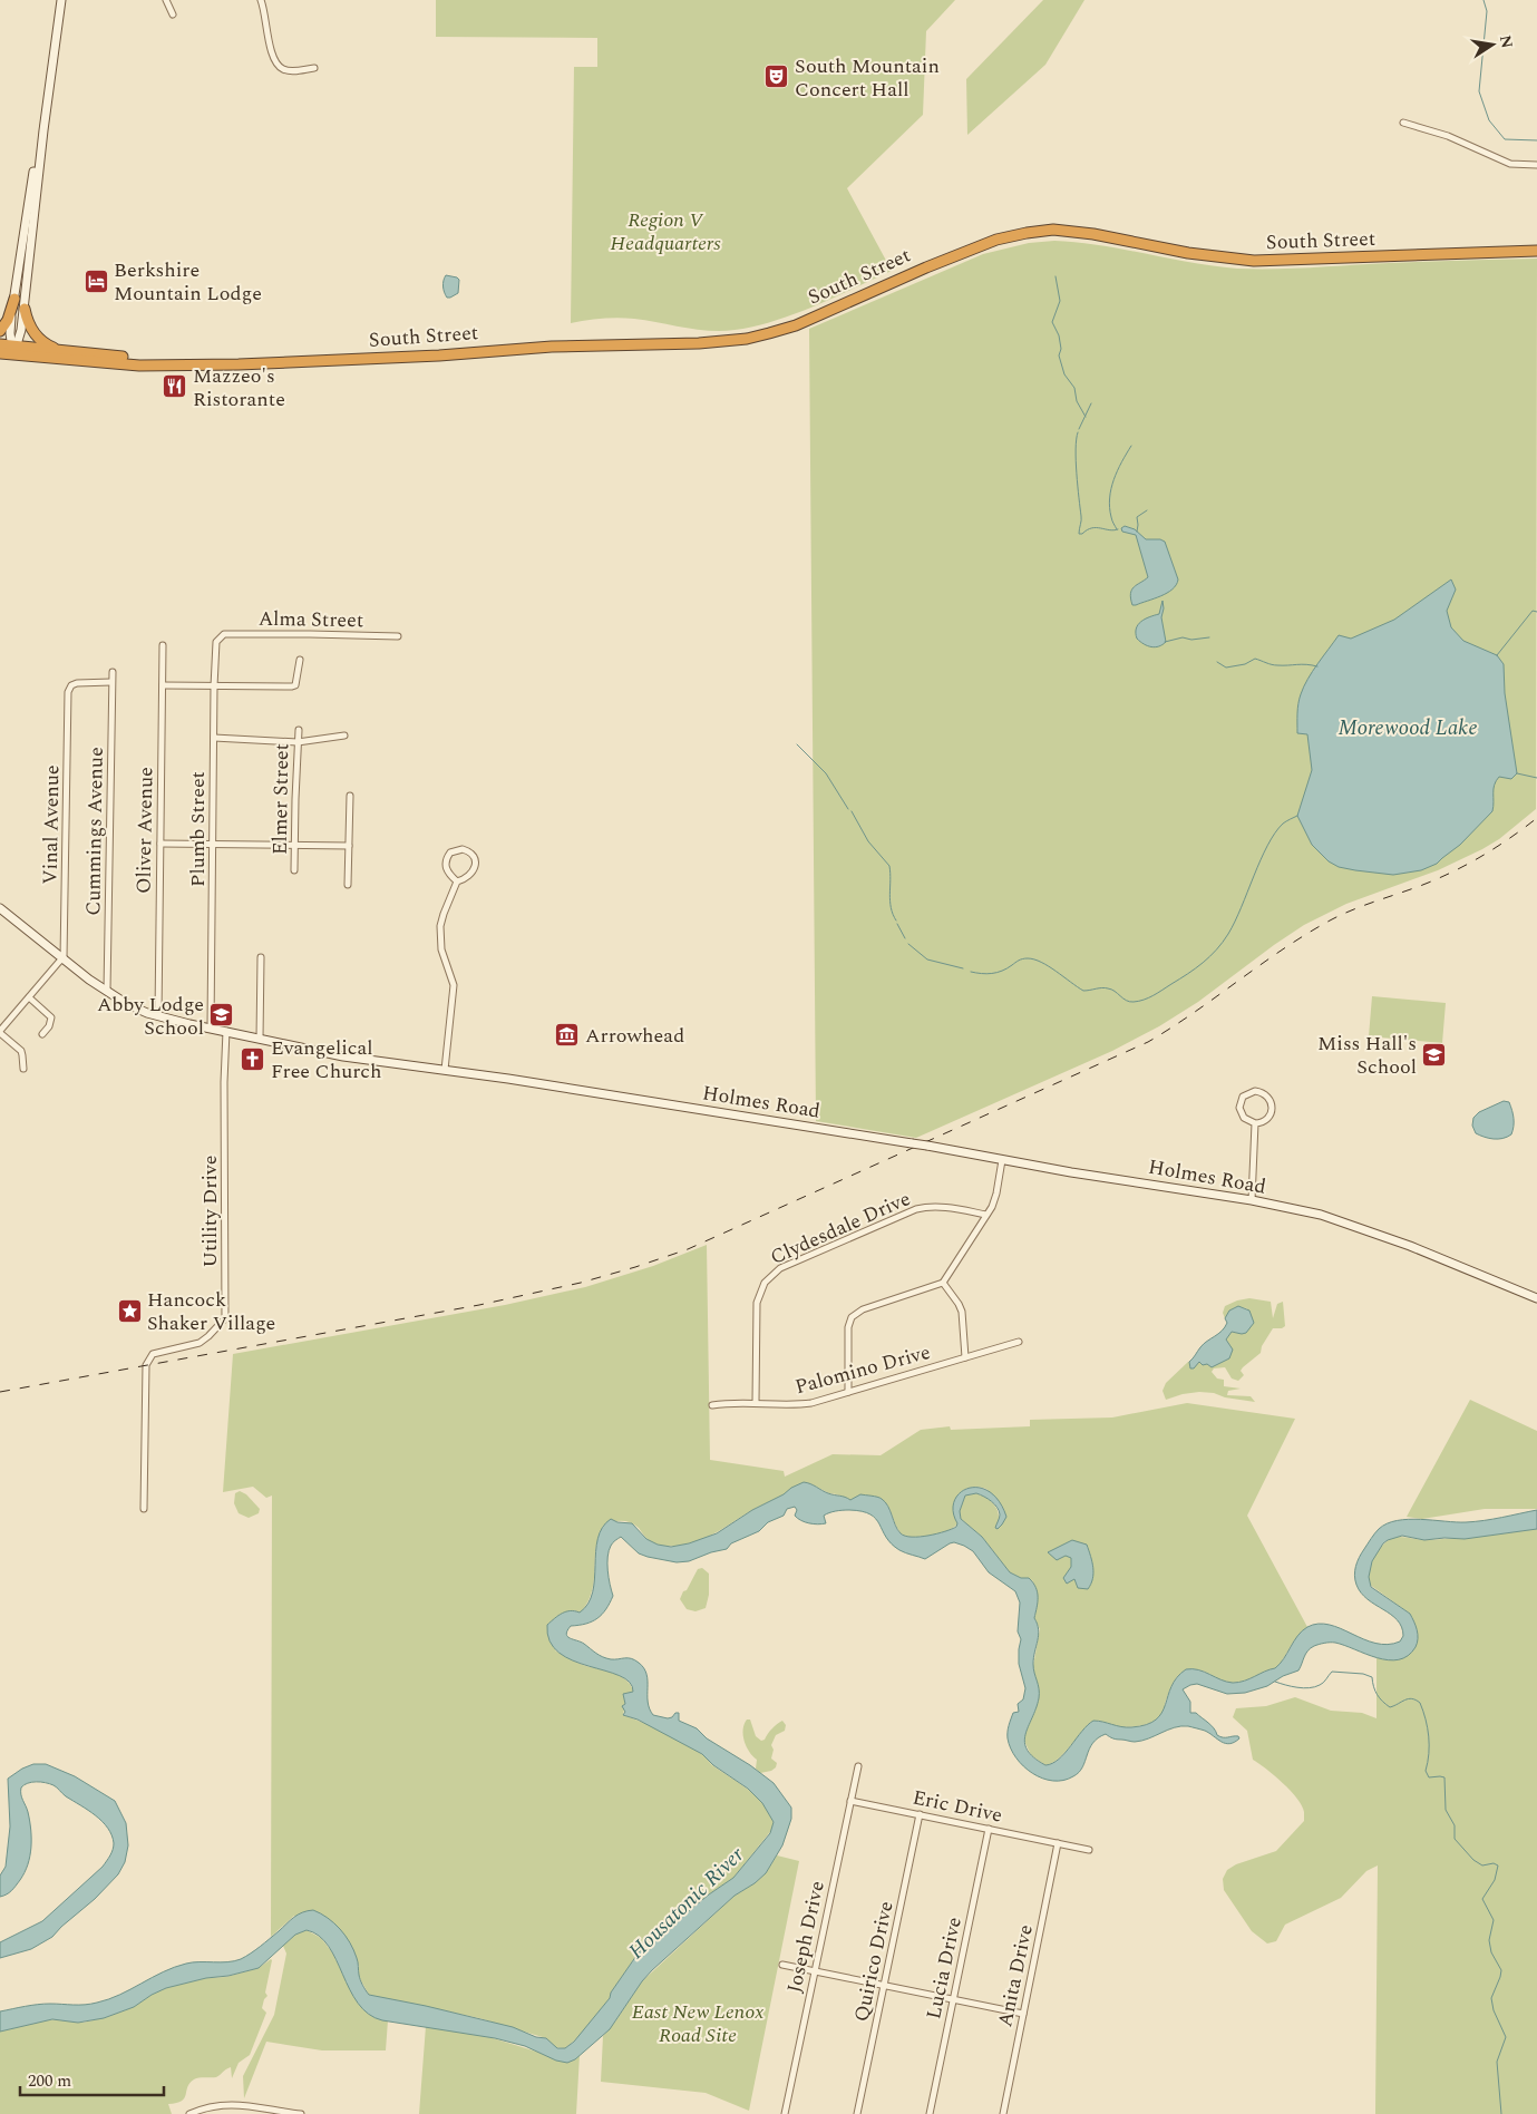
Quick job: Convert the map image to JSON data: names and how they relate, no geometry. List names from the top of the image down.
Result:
{
  "streets": {
    "highway": ["South Street"],
    "street": [
      "Alma Street",
      "Elmer Street",
      "Vinal Avenue",
      "Plumb Street",
      "Oliver Avenue",
      "Cummings Avenue",
      "Holmes Road",
      "Utility Drive",
      "Clydesdale Drive",
      "Palomino Drive",
      "Eric Drive",
      "Joseph Drive",
      "Quirico Drive",
      "Lucia Drive",
      "Anita Drive"
    ]
  },
  "crossings": [
    ["Alma Street", "Plumb Street"],
    ["Vinal Avenue", "Cummings Avenue"],
    ["Vinal Avenue", "Holmes Road"],
    ["Plumb Street", "Holmes Road"],
    ["Oliver Avenue", "Holmes Road"],
    ["Cummings Avenue", "Holmes Road"],
    ["Holmes Road", "Utility Drive"],
    ["Clydesdale Drive", "Palomino Drive"],
    ["Eric Drive", "Joseph Drive"],
    ["Eric Drive", "Quirico Drive"],
    ["Eric Drive", "Lucia Drive"],
    ["Eric Drive", "Anita Drive"]
  ],
  "water": ["Morewood Lake", "Housatonic River"],
  "parks": ["Region V Headquarters", "East New Lenox Road Site"],
  "places": {
    "theatre": ["South Mountain Concert Hall"],
    "hotel": ["Berkshire Mountain Lodge"],
    "restaurant": ["Mazzeo's Ristorante"],
    "school or university": ["Abby Lodge School", "Miss Hall's School"],
    "museum": ["Arrowhead"],
    "church": ["Evangelical Free Church"],
    "place": ["Hancock Shaker Village"]
  },
  "scale_bar": "200 m",
  "north": "right"
}
